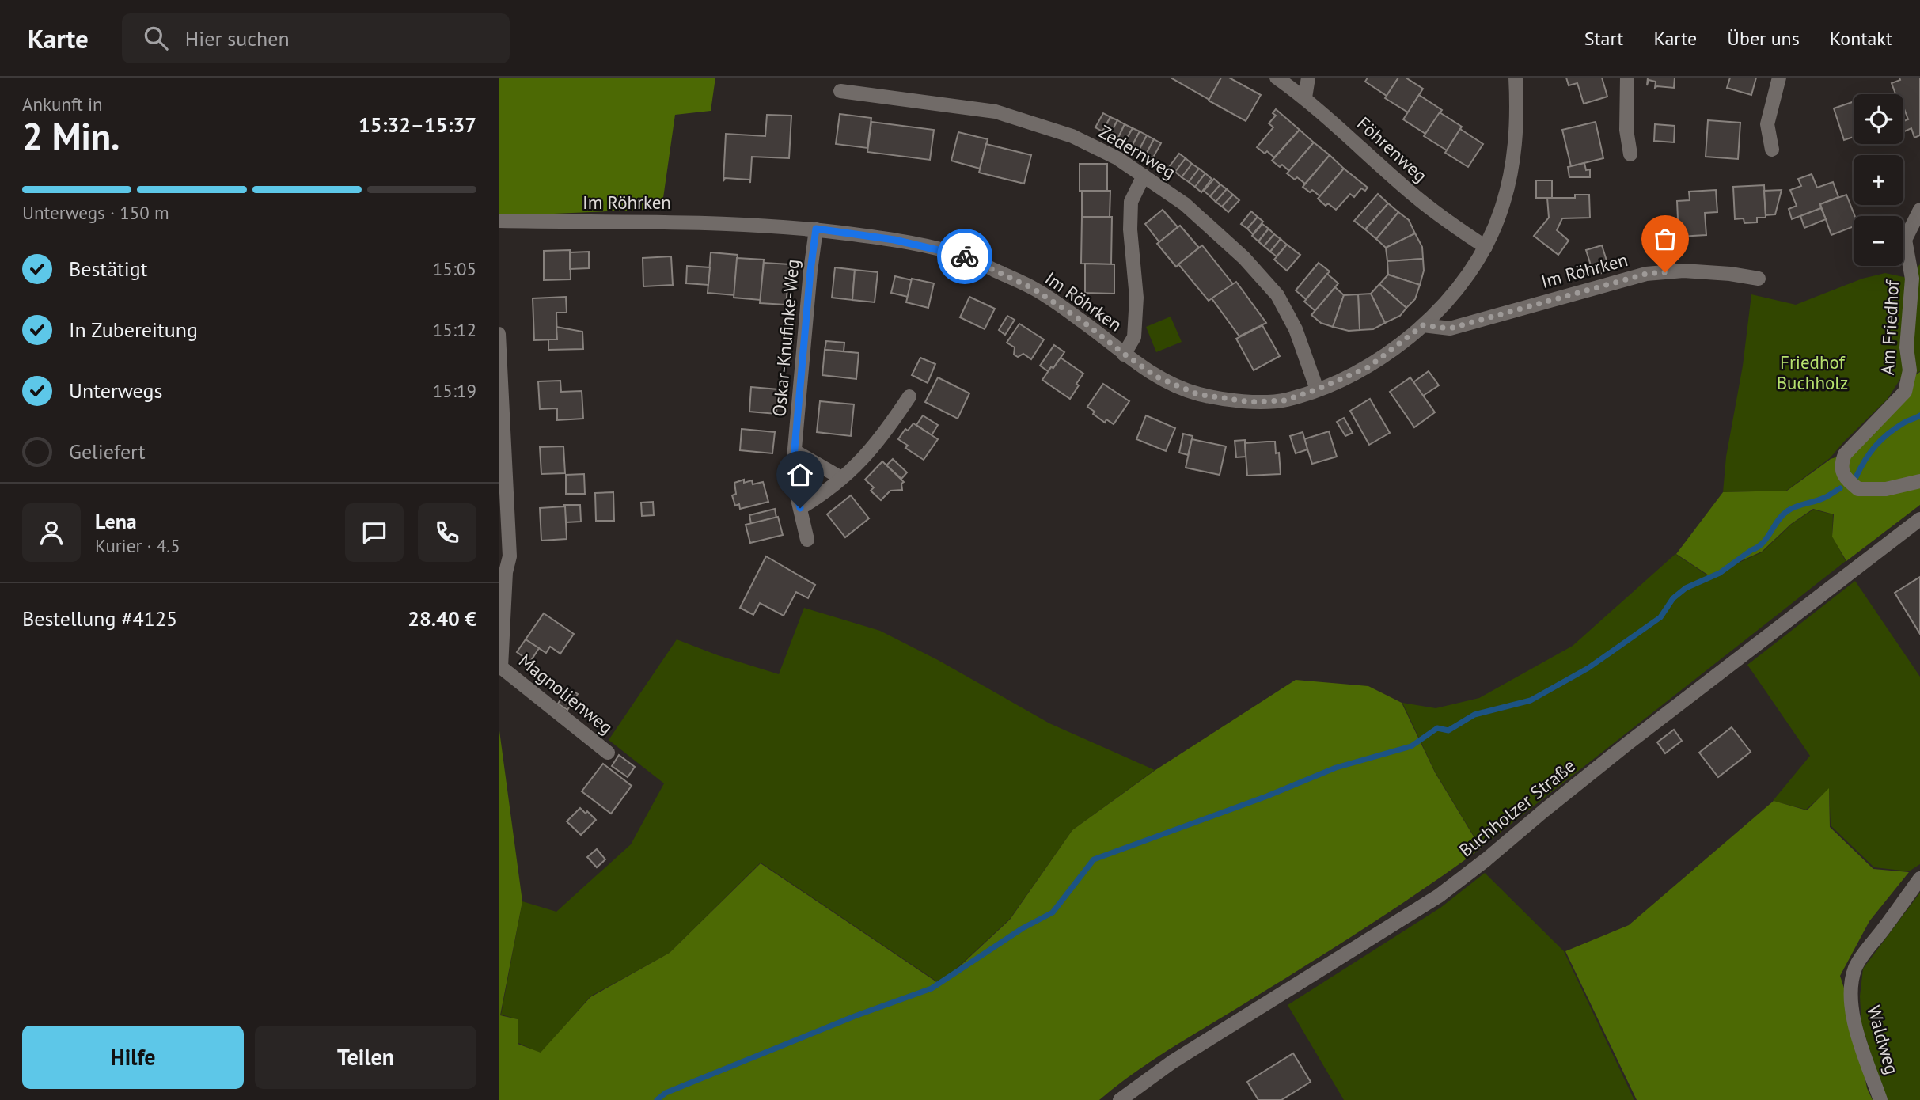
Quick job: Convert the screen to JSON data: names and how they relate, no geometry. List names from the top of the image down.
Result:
{
  "streets": {
    "street": [
      "Föhrenweg",
      "Zedernweg",
      "Im Röhrken",
      "Am Friedhof",
      "Oskar-Knufinke-Weg",
      "Magnolienweg",
      "Buchholzer Straße",
      "Waldweg"
    ]
  },
  "crossings": [
    ["Föhrenweg", "Im Röhrken"],
    ["Zedernweg", "Im Röhrken"],
    ["Im Röhrken", "Oskar-Knufinke-Weg"]
  ],
  "parks": ["Friedhof Buchholz"],
  "page": {
    "header": "Karte",
    "search": "Hier suchen",
    "nav": [
      "Start",
      "Karte",
      "Über uns",
      "Kontakt"
    ],
    "heading": ["2 Min.", "Ankunft in", "15:32–15:37"],
    "panel": [
      "Lena",
      "Kurier · 4.5",
      "Bestellung #4125",
      "28.40 €"
    ],
    "map_buttons": ["+", "−"],
    "bar": "Unterwegs · 150 m",
    "list": [
      ["Bestätigt", "15:05"],
      ["In Zubereitung", "15:12"],
      ["Unterwegs", "15:19"],
      "Geliefert"
    ],
    "buttons": ["Hilfe", "Teilen"]
  }
}
